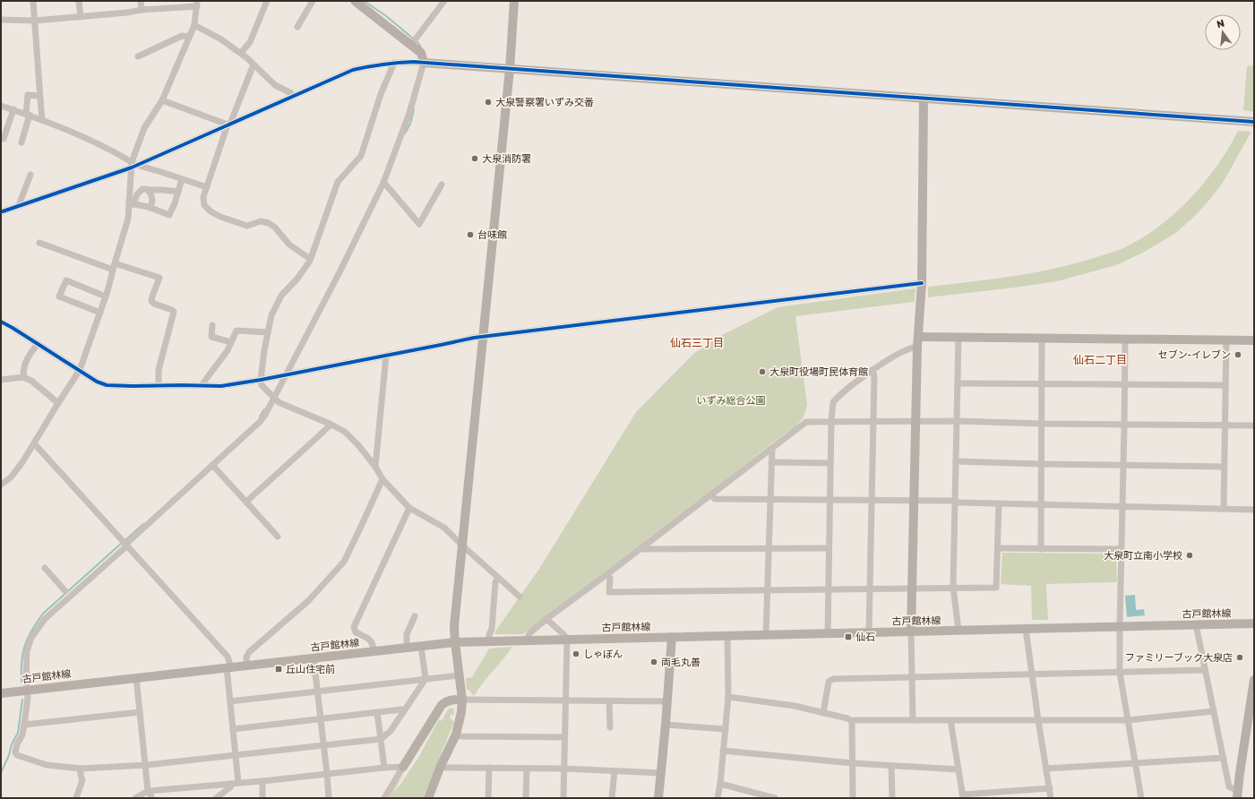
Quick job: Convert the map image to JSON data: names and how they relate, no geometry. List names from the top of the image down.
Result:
{
  "streets": {
    "street": ["古戸館林線"]
  },
  "districts": ["仙石三丁目", "仙石二丁目"],
  "parks": ["いずみ総合公園"],
  "places": {
    "other": [
      "大泉警察署いずみ交番",
      "大泉消防署",
      "台味館",
      "セブン-イレブン",
      "大泉町役場町民体育館",
      "大泉町立南小学校",
      "しゃぼん",
      "ファミリーブック大泉店",
      "両毛丸善"
    ],
    "transit": ["仙石", "丘山住宅前"]
  },
  "north": "top"
}
